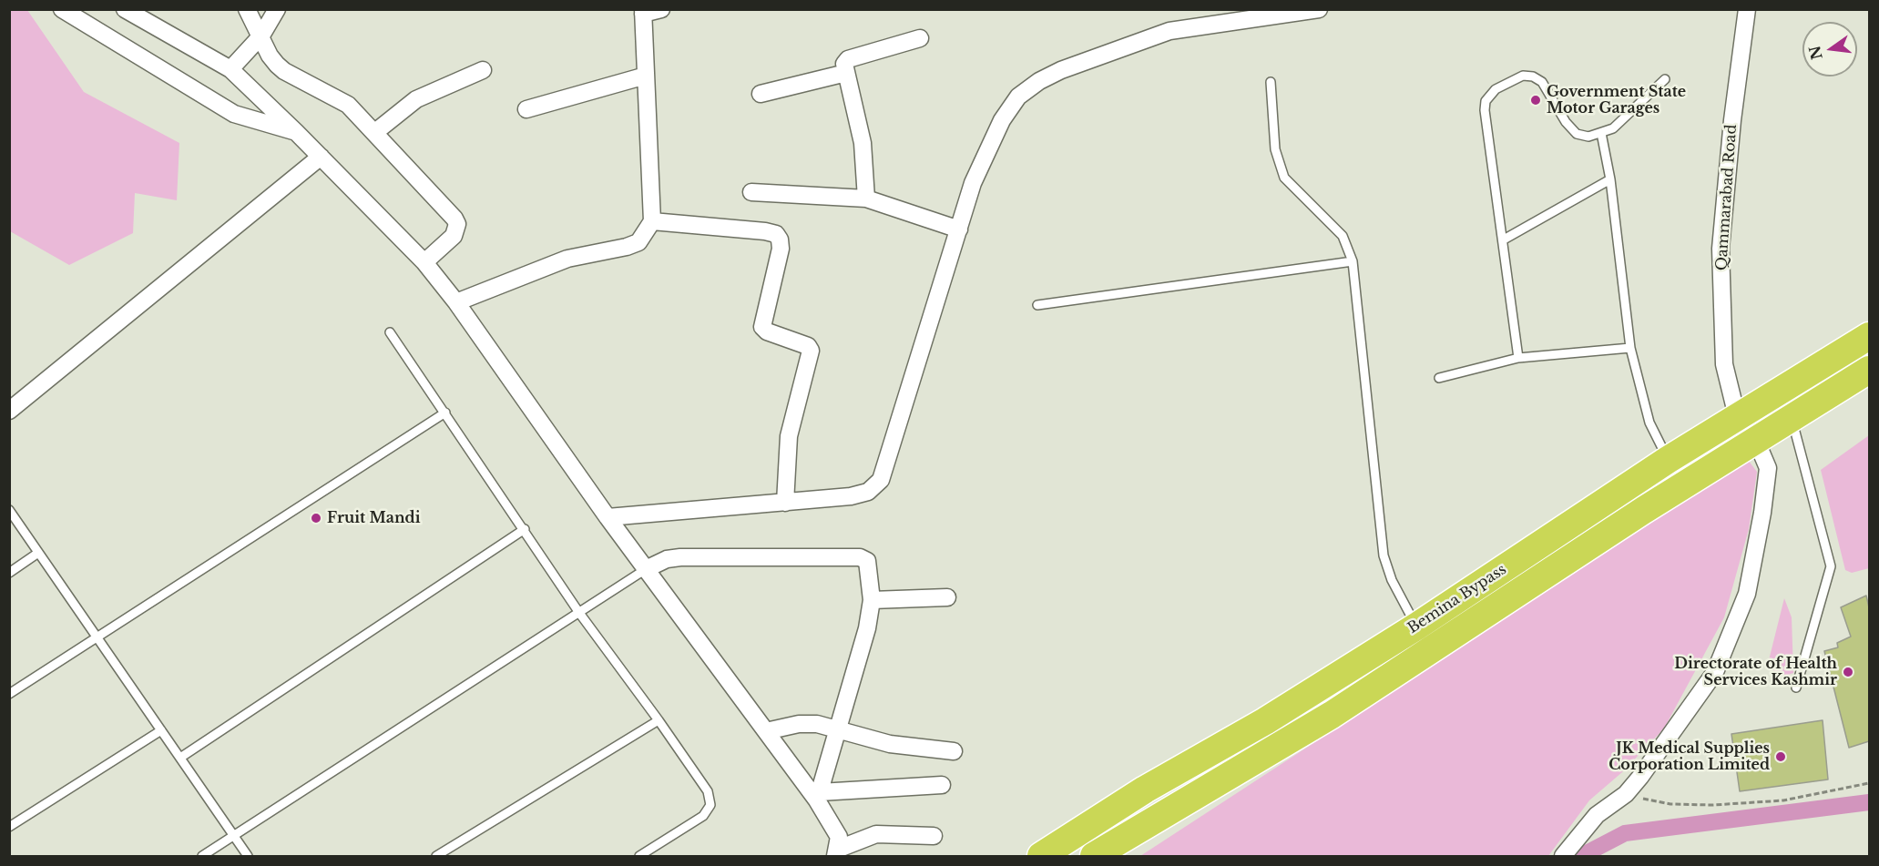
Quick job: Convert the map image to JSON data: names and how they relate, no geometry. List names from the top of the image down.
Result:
{
  "streets": {
    "highway": ["Bemina Bypass"],
    "street": ["Qammarabad Road"]
  },
  "crossings": [
    ["Qammarabad Road", "Bemina Bypass"]
  ],
  "places": [
    "Government State Motor Garages",
    "Fruit Mandi",
    "Directorate of Health Services Kashmir",
    "JK Medical Supplies Corporation Limited"
  ],
  "north": "left"
}
